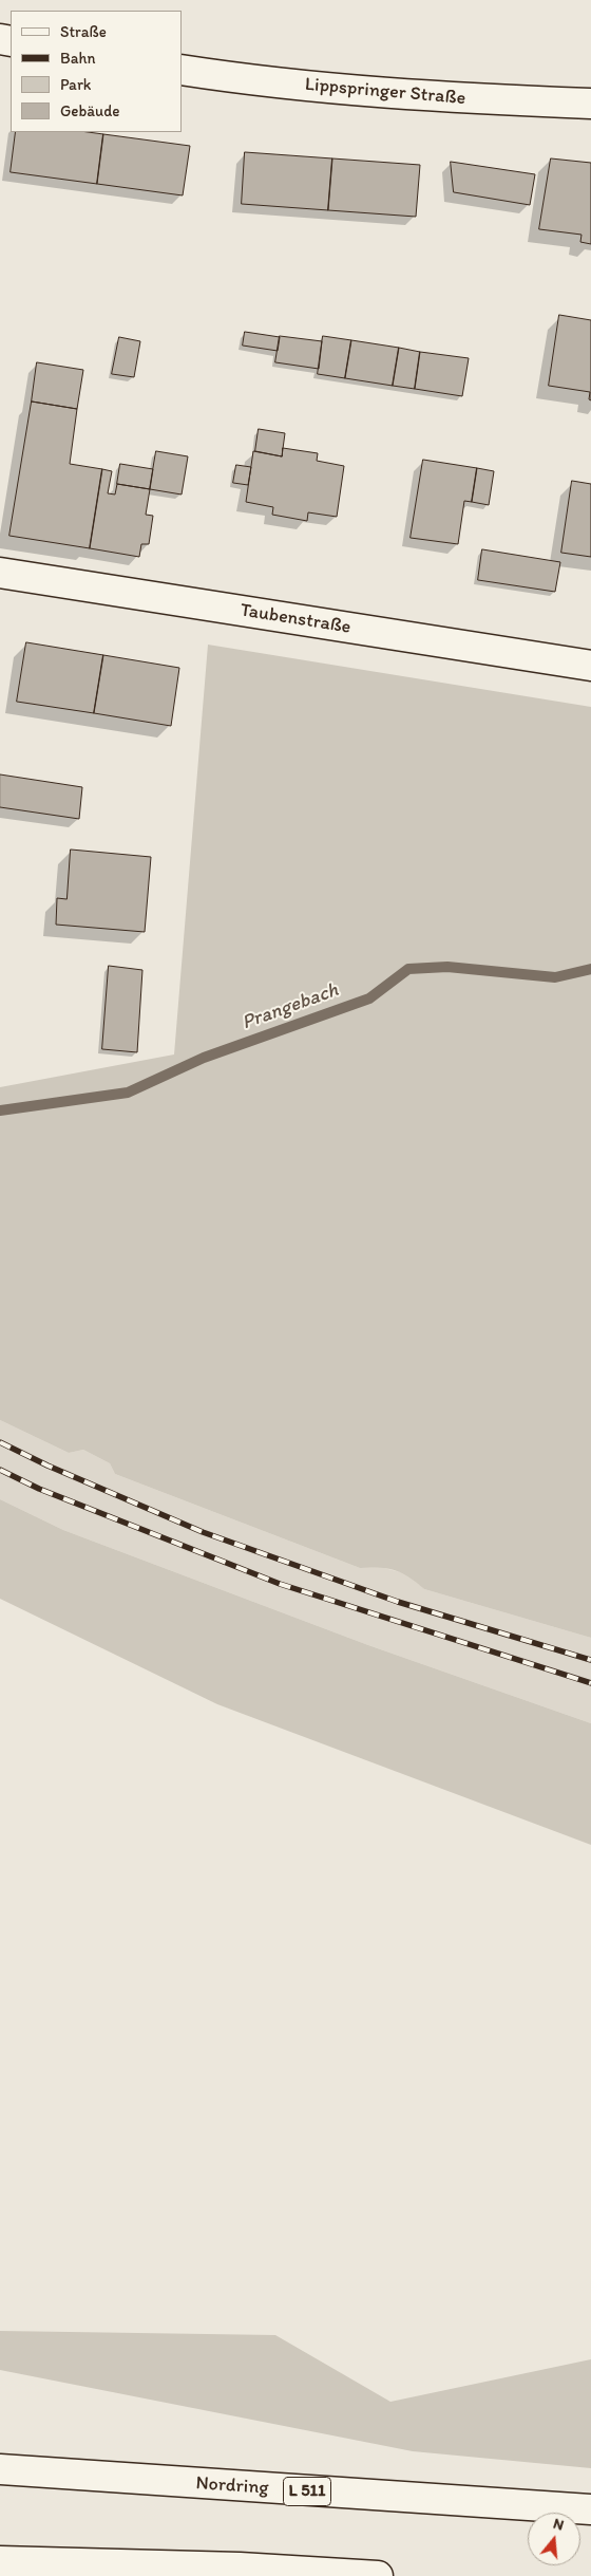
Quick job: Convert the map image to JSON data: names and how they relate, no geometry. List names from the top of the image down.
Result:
{
  "streets": {
    "street": [
      "Lippspringer Straße",
      "Taubenstraße",
      "Nordring",
      "L 511"
    ]
  },
  "water": ["Prangebach"],
  "legend": [
    "Straße",
    "Bahn",
    "Park",
    "Gebäude"
  ],
  "north": "top"
}
